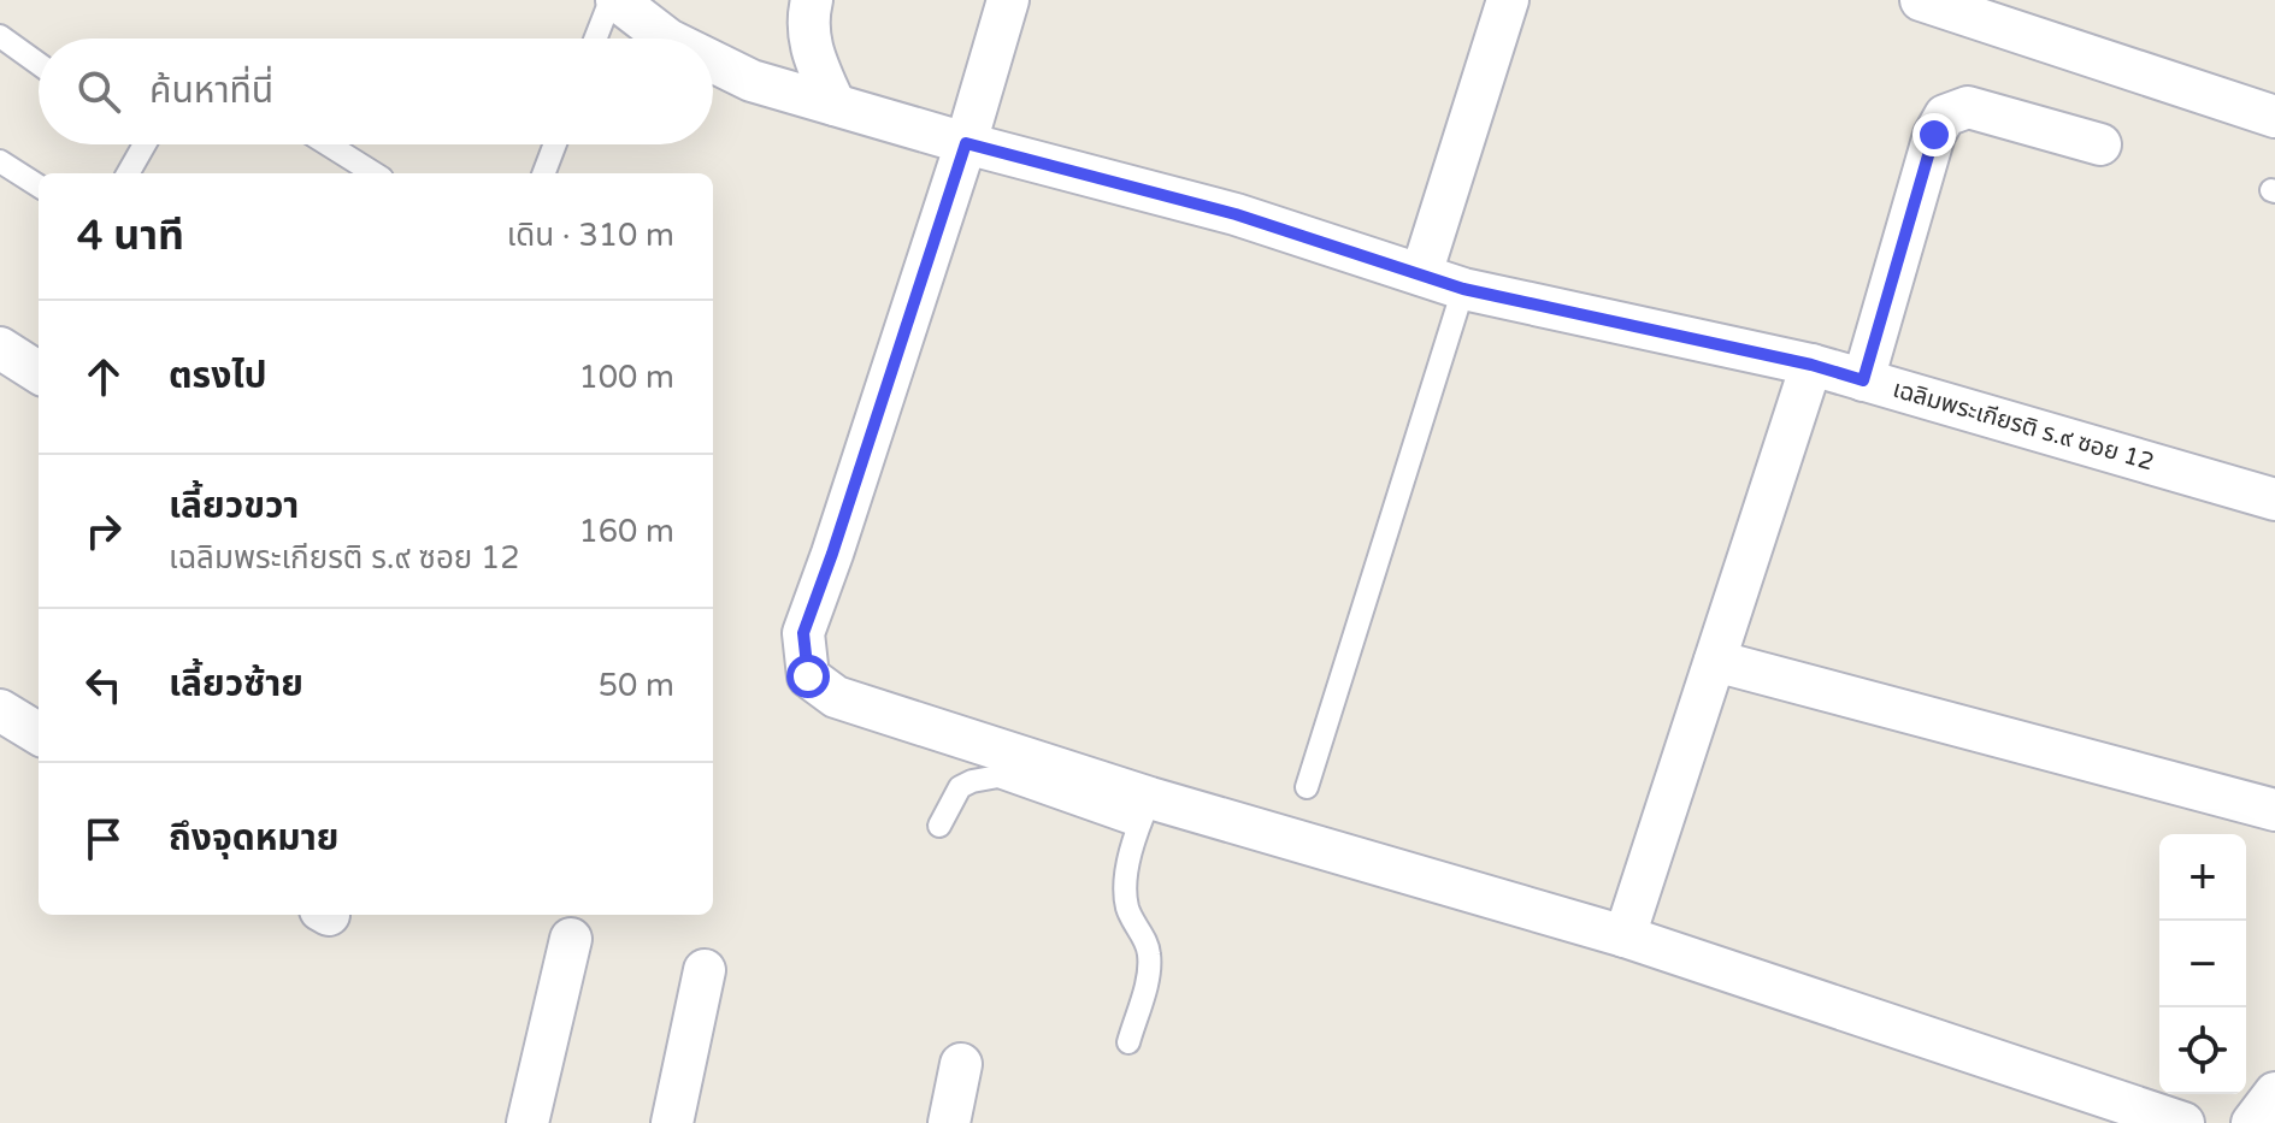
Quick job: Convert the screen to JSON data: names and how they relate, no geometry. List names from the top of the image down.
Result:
{
  "streets": {
    "street": ["เฉลิมพระเกียรติ ร.๙ ซอย 12"]
  },
  "page": {
    "search": "ค้นหาที่นี่",
    "heading": ["4 นาที", "เดิน · 310 m"],
    "list": [
      ["ตรงไป", "100 m"],
      ["เลี้ยวขวา", "เฉลิมพระเกียรติ ร.๙ ซอย 12", "160 m"],
      ["เลี้ยวซ้าย", "50 m"],
      "ถึงจุดหมาย"
    ],
    "map_buttons": ["+", "−"]
  }
}
